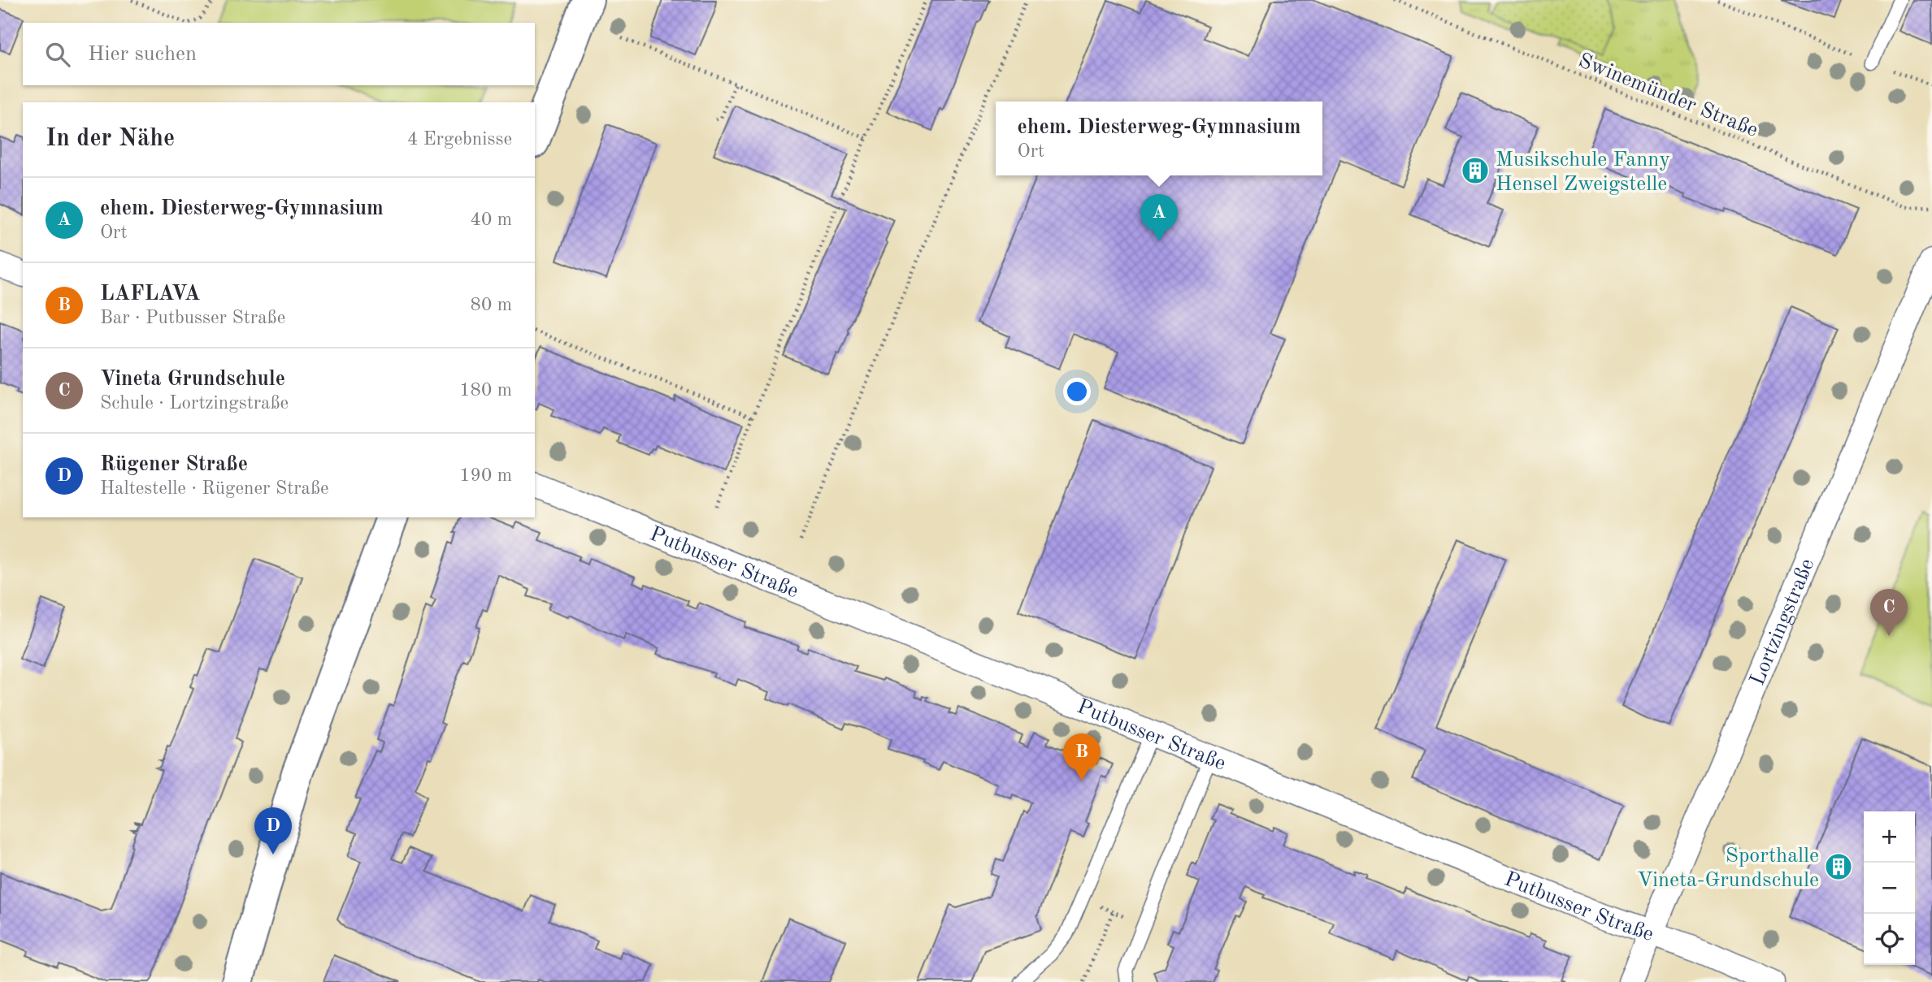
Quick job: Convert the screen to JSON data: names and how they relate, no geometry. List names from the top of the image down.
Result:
{
  "streets": {
    "street": ["Putbusser Straße", "Lortzingstraße"],
    "path": ["Swinemünder Straße"]
  },
  "crossings": [
    ["Putbusser Straße", "Lortzingstraße"]
  ],
  "places": {
    "building": ["Musikschule Fanny Hensel Zweigstelle", "Sporthalle Vineta-Grundschule"]
  },
  "page": {
    "search": "Hier suchen",
    "popup": ["ehem. Diesterweg-Gymnasium", "Ort"],
    "heading": ["In der Nähe", "4 Ergebnisse"],
    "list": [
      {
        "mark": "A",
        "name": "ehem. Diesterweg-Gymnasium",
        "note": "Ort",
        "value": "40 m"
      },
      {
        "mark": "B",
        "name": "LAFLAVA",
        "note": "Bar · Putbusser Straße",
        "value": "80 m"
      },
      {
        "mark": "C",
        "name": "Vineta Grundschule",
        "note": "Schule · Lortzingstraße",
        "value": "180 m"
      },
      {
        "mark": "D",
        "name": "Rügener Straße",
        "note": "Haltestelle · Rügener Straße",
        "value": "190 m"
      }
    ],
    "pins": [
      "A",
      "C",
      "B",
      "D"
    ],
    "map_buttons": ["+", "−"]
  }
}
